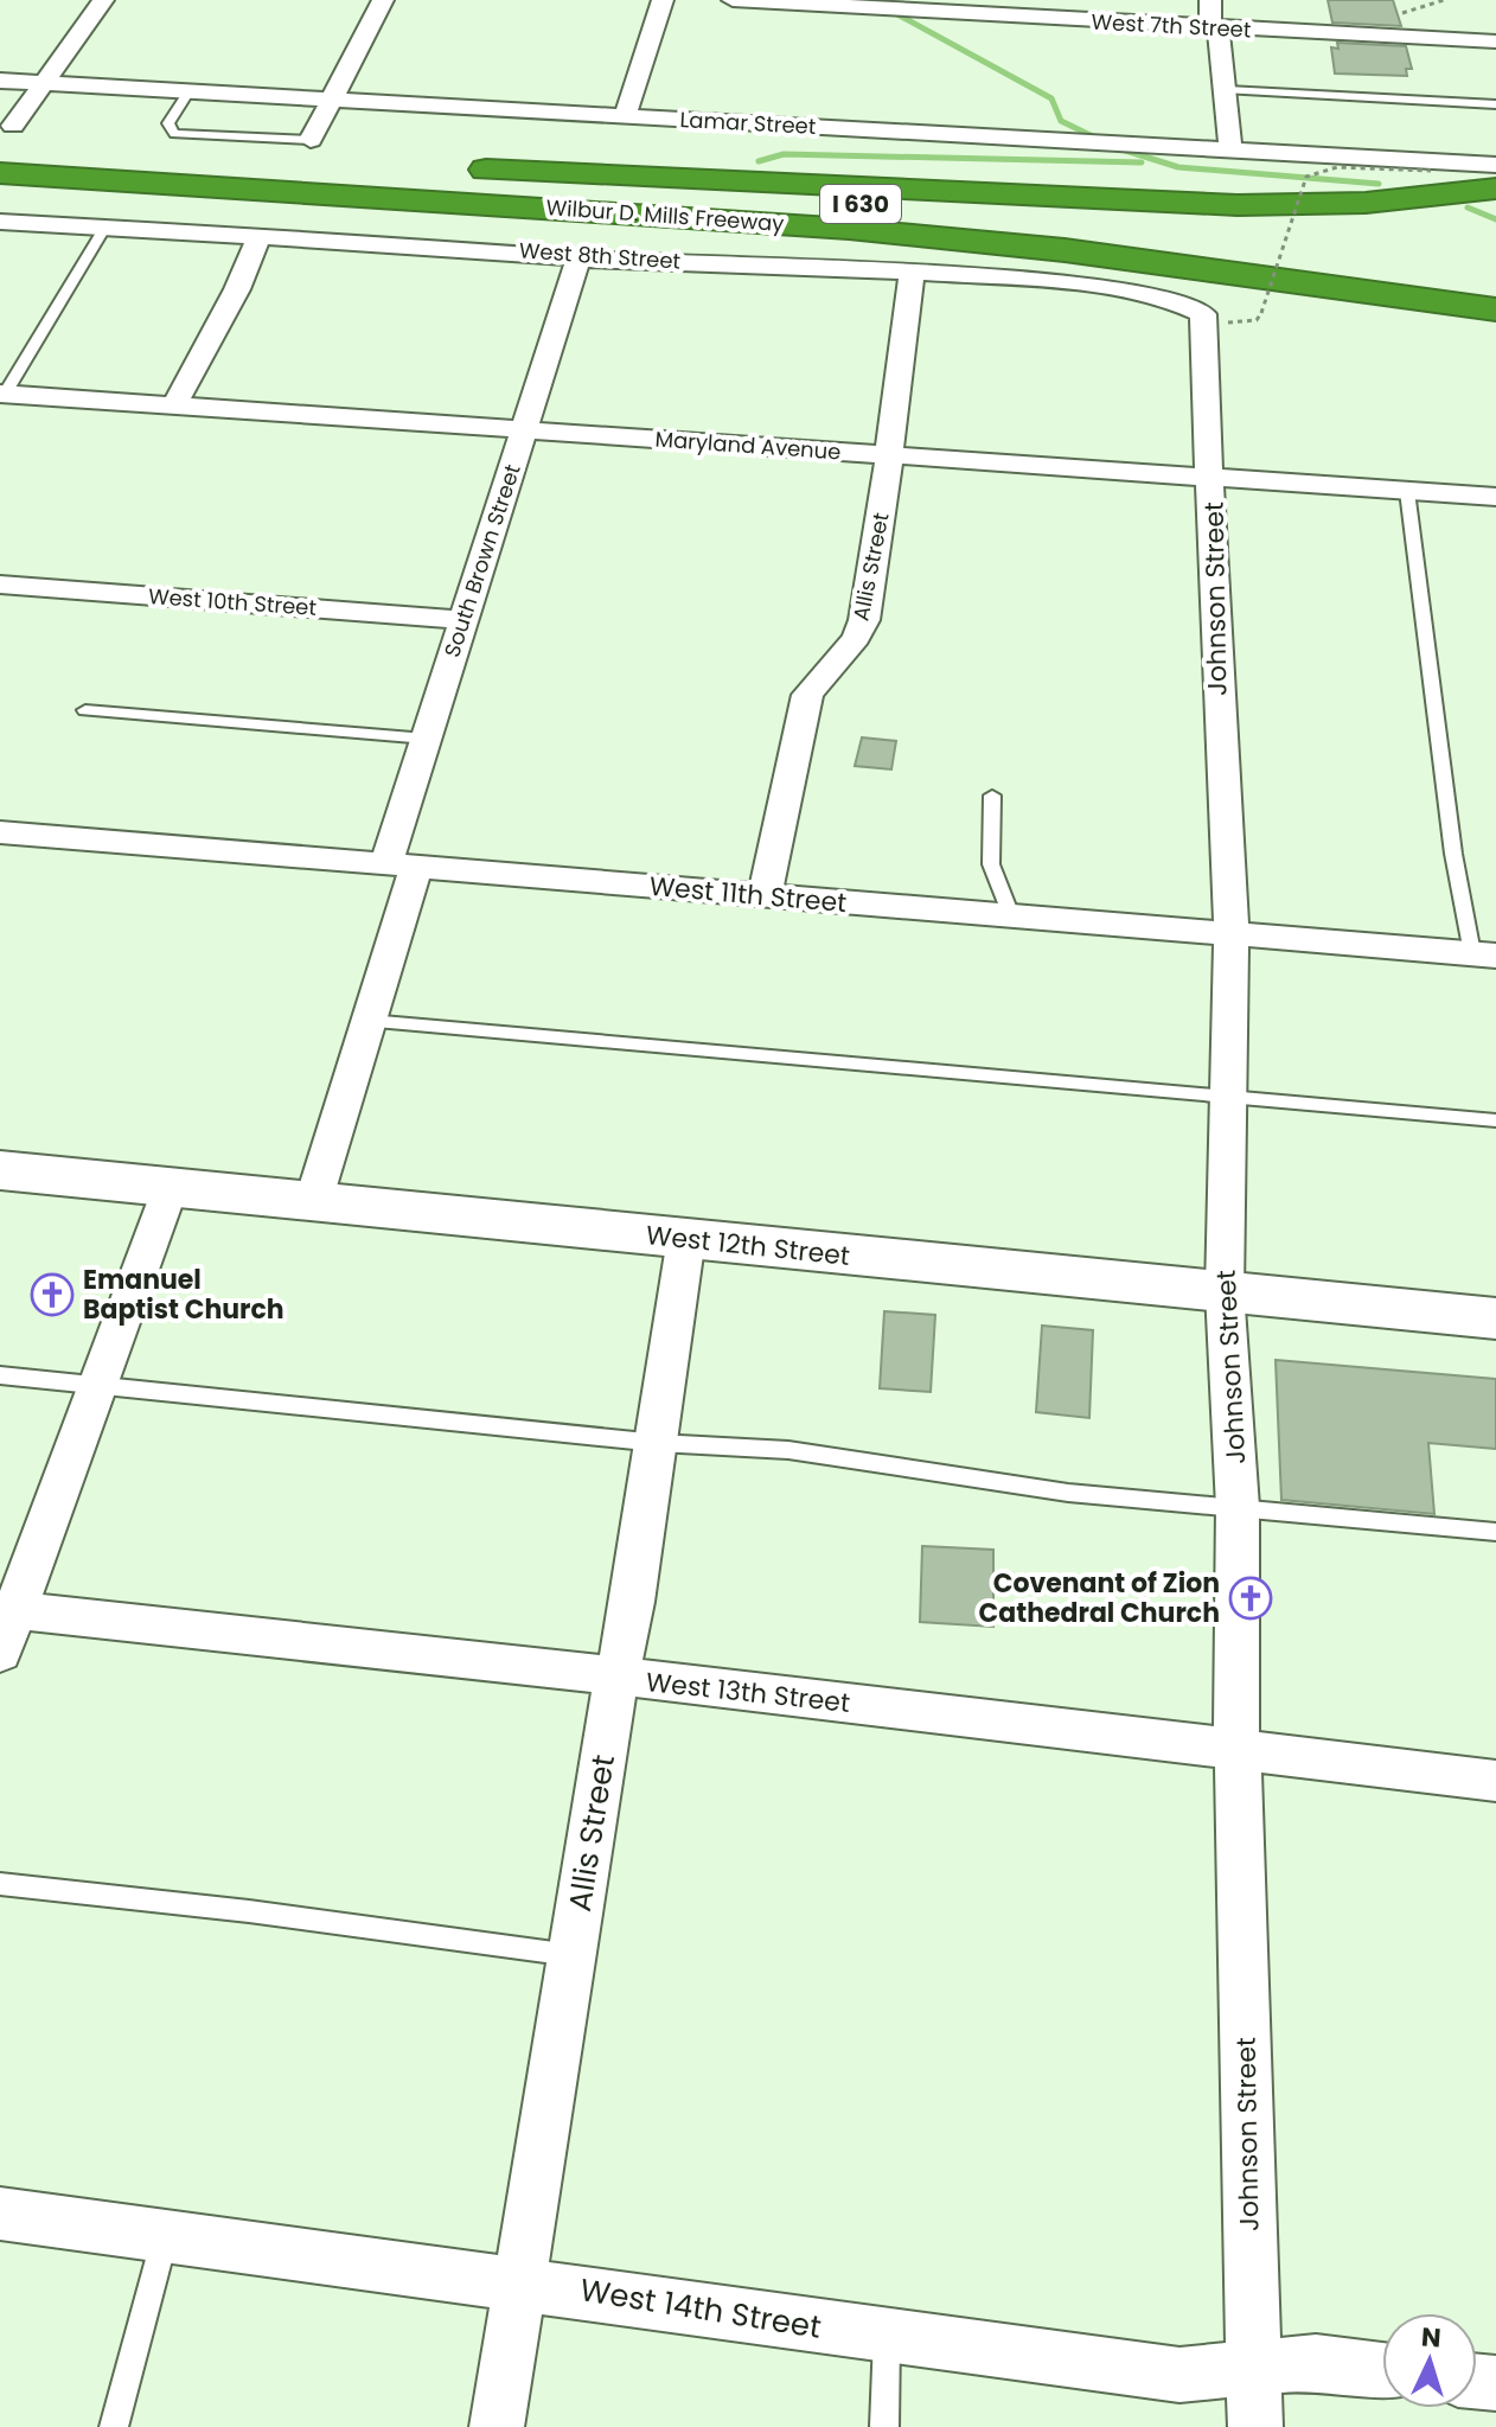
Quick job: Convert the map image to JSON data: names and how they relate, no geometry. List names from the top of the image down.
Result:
{
  "streets": {
    "highway": ["I 630", "Wilbur D. Mills Freeway"],
    "main road": ["West 12th Street"],
    "street": [
      "West 7th Street",
      "Lamar Street",
      "West 8th Street",
      "Maryland Avenue",
      "South Brown Street",
      "Allis Street",
      "Johnson Street",
      "West 10th Street",
      "West 11th Street",
      "West 13th Street",
      "West 14th Street"
    ]
  },
  "crossings": [
    ["West 8th Street", "South Brown Street"],
    ["West 8th Street", "Allis Street"],
    ["West 8th Street", "Johnson Street"],
    ["Maryland Avenue", "South Brown Street"],
    ["Maryland Avenue", "Allis Street"],
    ["Maryland Avenue", "Johnson Street"],
    ["South Brown Street", "West 10th Street"],
    ["South Brown Street", "West 11th Street"],
    ["South Brown Street", "West 12th Street"],
    ["Allis Street", "West 11th Street"],
    ["Allis Street", "West 12th Street"],
    ["Allis Street", "West 13th Street"],
    ["Allis Street", "West 14th Street"],
    ["Johnson Street", "West 11th Street"],
    ["Johnson Street", "West 12th Street"],
    ["Johnson Street", "West 13th Street"],
    ["Johnson Street", "West 14th Street"]
  ],
  "places": {
    "church": ["Emanuel Baptist Church", "Covenant of Zion Cathedral Church"]
  },
  "north": "top"
}
